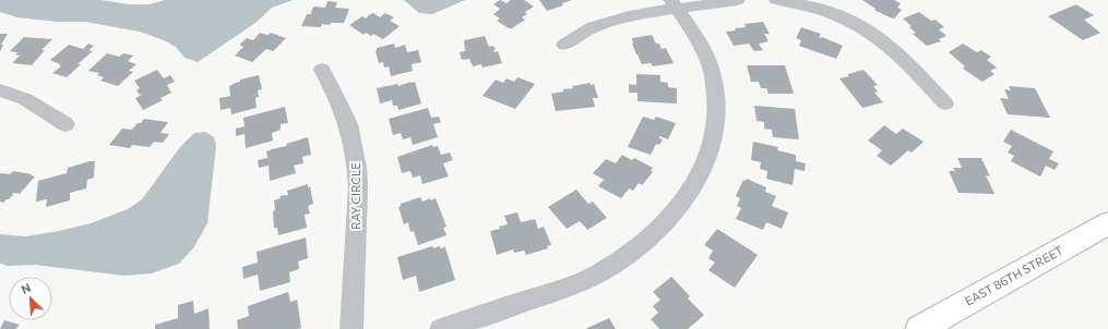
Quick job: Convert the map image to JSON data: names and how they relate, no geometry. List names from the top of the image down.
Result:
{
  "streets": {
    "street": ["RAY CIRCLE", "EAST 86TH STREET"]
  },
  "north": "top left"
}
